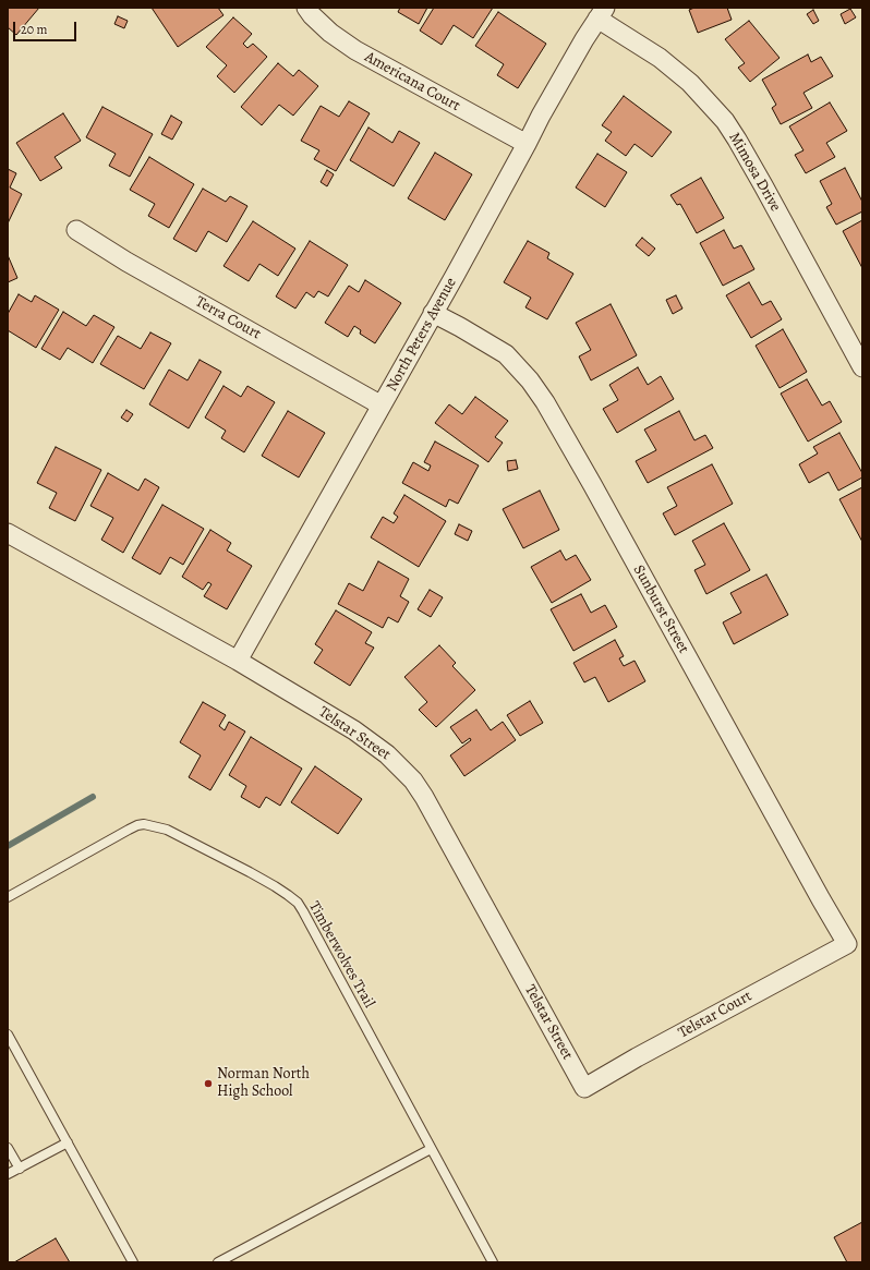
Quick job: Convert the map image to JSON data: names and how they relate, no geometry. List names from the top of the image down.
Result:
{
  "streets": {
    "street": [
      "Americana Court",
      "Mimosa Drive",
      "Terra Court",
      "North Peters Avenue",
      "Sunburst Street",
      "Telstar Street",
      "Telstar Court"
    ],
    "lane": ["Timberwolves Trail"]
  },
  "crossings": [
    ["Americana Court", "North Peters Avenue"],
    ["Mimosa Drive", "North Peters Avenue"],
    ["Terra Court", "North Peters Avenue"],
    ["North Peters Avenue", "Sunburst Street"],
    ["North Peters Avenue", "Telstar Street"],
    ["Sunburst Street", "Telstar Court"],
    ["Telstar Street", "Telstar Court"]
  ],
  "places": ["Norman North High School"],
  "scale_bar": "20 m"
}
